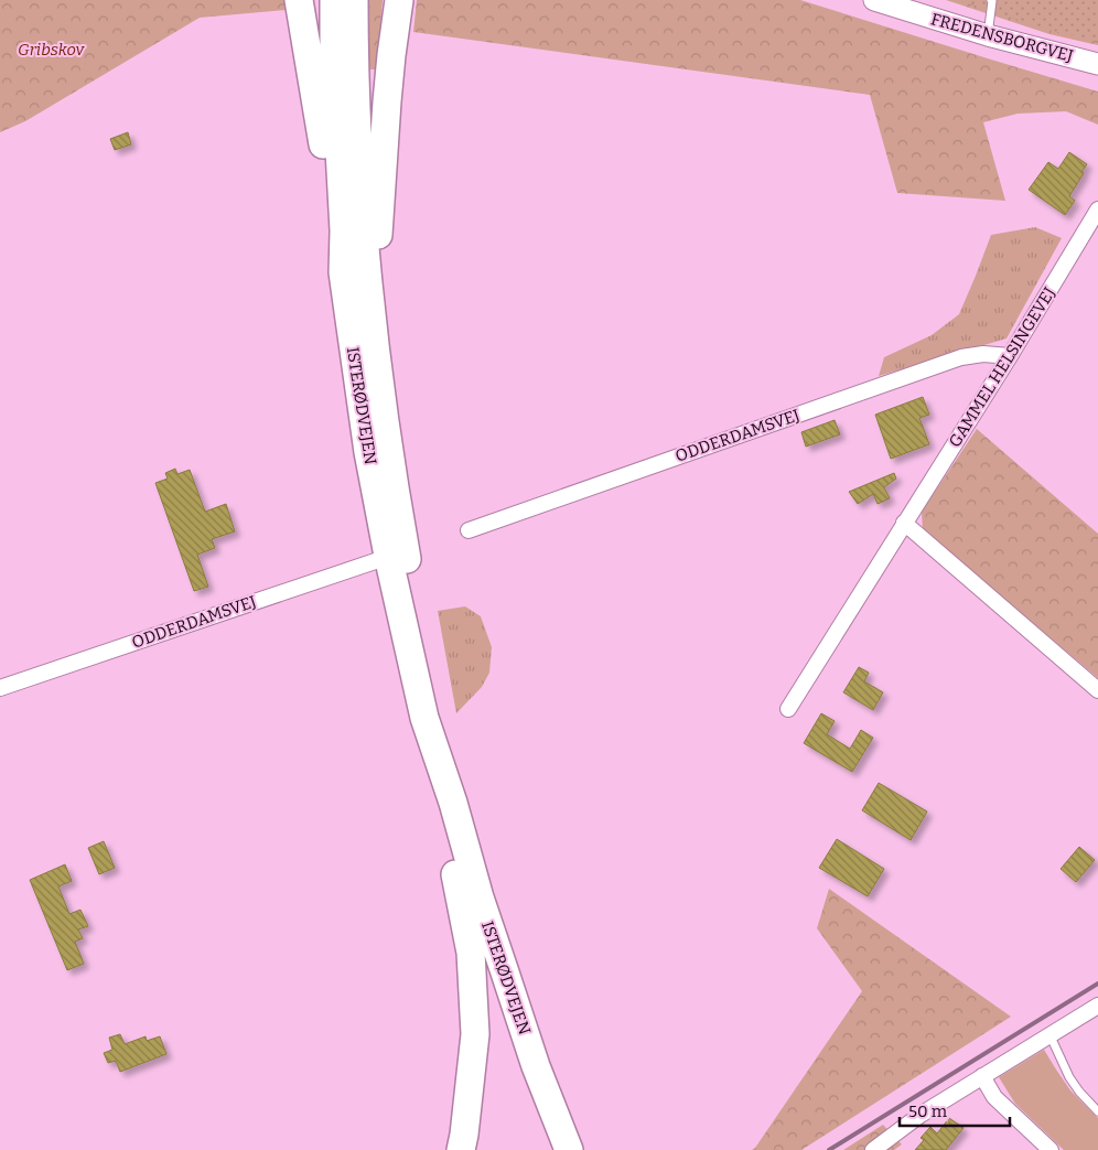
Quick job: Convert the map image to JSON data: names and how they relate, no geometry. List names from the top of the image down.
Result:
{
  "streets": {
    "highway": ["ISTERØDVEJEN"],
    "street": ["FREDENSBORGVEJ", "GAMMEL HELSINGEVEJ", "ODDERDAMSVEJ"]
  },
  "crossings": [
    ["GAMMEL HELSINGEVEJ", "ODDERDAMSVEJ"],
    ["ISTERØDVEJEN", "ODDERDAMSVEJ"]
  ],
  "parks": ["Gribskov"],
  "scale_bar": "50 m"
}
